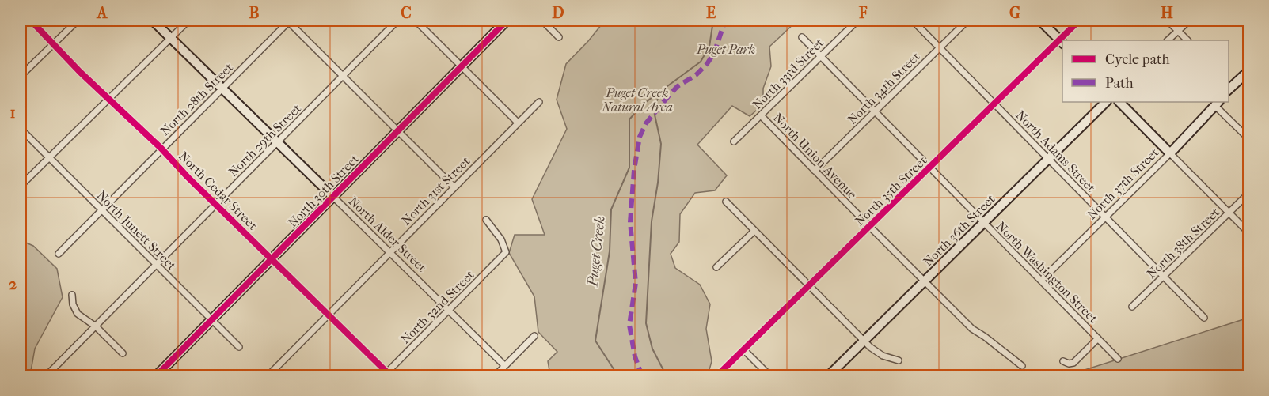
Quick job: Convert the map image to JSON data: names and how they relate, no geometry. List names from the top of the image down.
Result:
{
  "streets": {
    "street": [
      "North 33rd Street",
      "North 34th Street",
      "North 28th Street",
      "North 29th Street",
      "North Adams Street",
      "North Union Avenue",
      "North 37th Street",
      "North Cedar Street",
      "North 30th Street",
      "North 31st Street",
      "North 35th Street",
      "North Junett Street",
      "North 36th Street",
      "North Alder Street",
      "North 38th Street",
      "North Washington Street",
      "North 32nd Street"
    ]
  },
  "crossings": [
    ["North 33rd Street", "North Union Avenue"],
    ["North 33rd Street", "North Washington Street"],
    ["North 34th Street", "North Adams Street"],
    ["North 34th Street", "North Union Avenue"],
    ["North 34th Street", "North Washington Street"],
    ["North 28th Street", "North Cedar Street"],
    ["North 28th Street", "North Junett Street"],
    ["North 28th Street", "North Alder Street"],
    ["North 29th Street", "North Cedar Street"],
    ["North 29th Street", "North Junett Street"],
    ["North 29th Street", "North Alder Street"],
    ["North Adams Street", "North 37th Street"],
    ["North Adams Street", "North 35th Street"],
    ["North Adams Street", "North 36th Street"],
    ["North Adams Street", "North 38th Street"],
    ["North Union Avenue", "North 35th Street"],
    ["North Union Avenue", "North 36th Street"],
    ["North 37th Street", "North Washington Street"],
    ["North Cedar Street", "North 30th Street"],
    ["North Cedar Street", "North 31st Street"],
    ["North Cedar Street", "North 32nd Street"],
    ["North 30th Street", "North Junett Street"],
    ["North 30th Street", "North Alder Street"],
    ["North 31st Street", "North Alder Street"],
    ["North 35th Street", "North Washington Street"],
    ["North 36th Street", "North Washington Street"],
    ["North Alder Street", "North 32nd Street"]
  ],
  "water": ["Puget Creek"],
  "parks": ["Puget Park", "Puget Creek Natural Area"],
  "legend": ["Cycle path", "Path"],
  "grid": {
    "columns": [
      "A",
      "B",
      "C",
      "D",
      "E",
      "F",
      "G",
      "H"
    ],
    "rows": ["1", "2"]
  }
}
